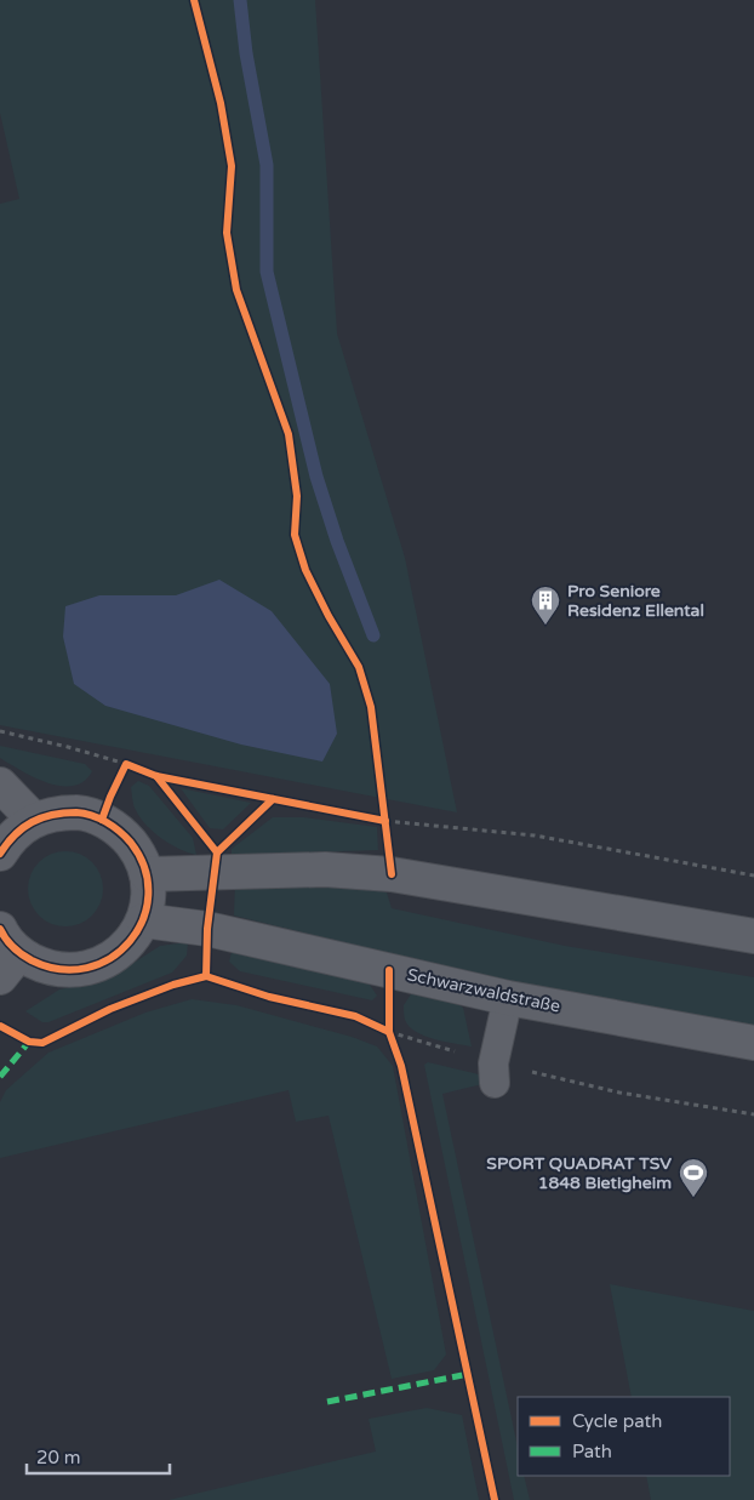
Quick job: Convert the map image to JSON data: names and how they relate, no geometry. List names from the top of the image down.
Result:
{
  "streets": {
    "street": ["Schwarzwaldstraße"]
  },
  "places": {
    "building": ["Pro Seniore Residenz Ellental"],
    "sports": ["SPORT QUADRAT TSV 1848 Bietigheim"]
  },
  "legend": ["Cycle path", "Path"],
  "scale_bar": "20 m"
}
